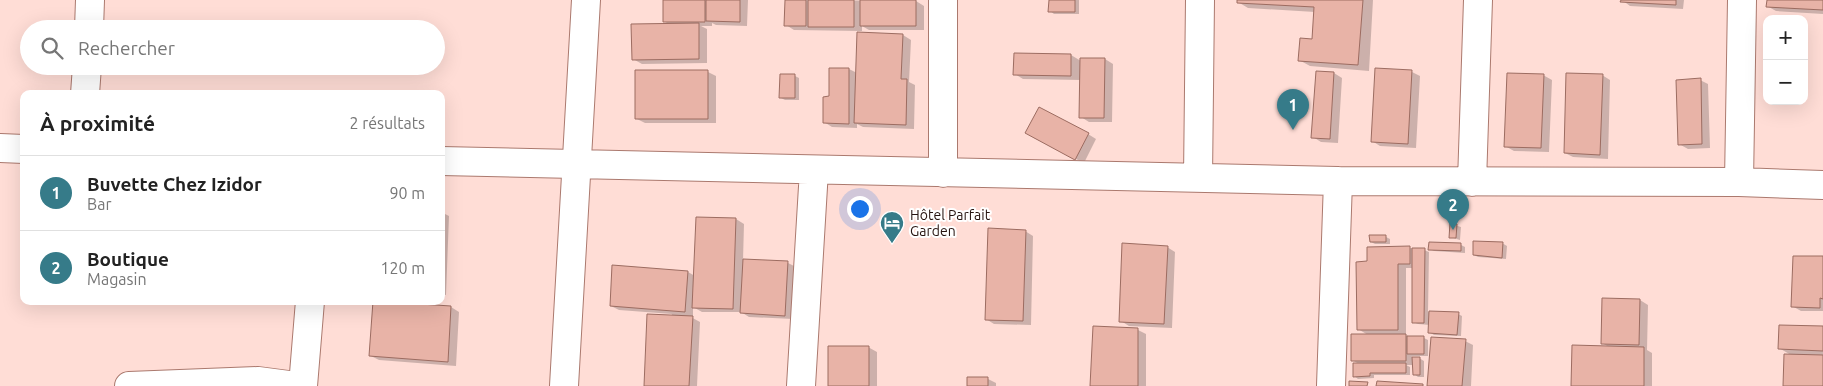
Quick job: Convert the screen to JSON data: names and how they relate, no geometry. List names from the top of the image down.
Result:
{
  "places": {
    "hotel": ["Hôtel Parfait Garden"]
  },
  "page": {
    "map_buttons": ["+", "−"],
    "search": "Rechercher",
    "pins": ["1", "2"],
    "heading": ["À proximité", "2 résultats"],
    "list": [
      {
        "mark": "1",
        "name": "Buvette Chez Izidor",
        "note": "Bar",
        "value": "90 m"
      },
      {
        "mark": "2",
        "name": "Boutique",
        "note": "Magasin",
        "value": "120 m"
      }
    ]
  }
}
